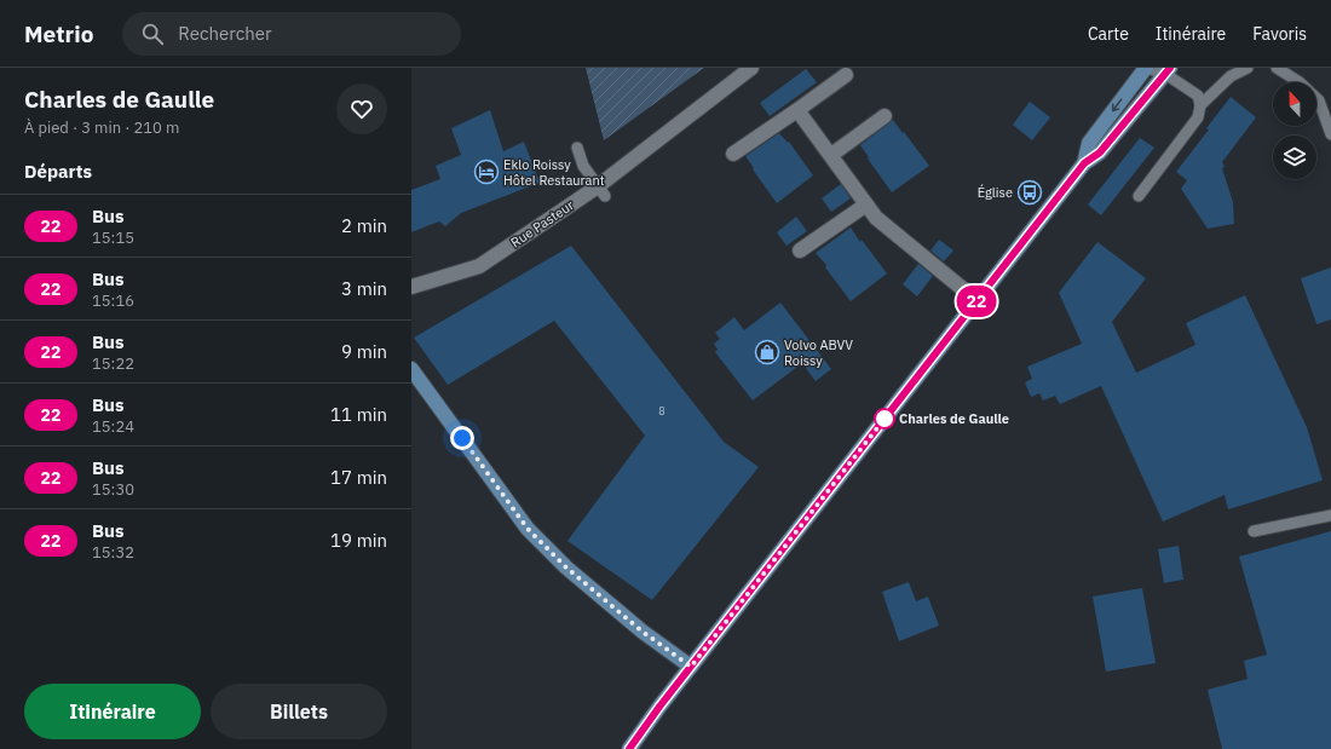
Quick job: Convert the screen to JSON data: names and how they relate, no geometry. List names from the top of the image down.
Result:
{
  "streets": {
    "street": ["Rue Pasteur"]
  },
  "places": {
    "hotel": ["Eklo Roissy Hôtel Restaurant"],
    "bus stop": ["Église"],
    "shop": ["Volvo ABVV Roissy"],
    "other": ["Charles de Gaulle"]
  },
  "lines": ["bus line 22"],
  "house_numbers": ["8"],
  "north": "top",
  "page": {
    "header": "Metrio",
    "search": "Rechercher",
    "nav": ["Carte", "Itinéraire", "Favoris"],
    "heading": [
      ["Charles de Gaulle", "À pied · 3 min · 210 m"],
      "Départs"
    ],
    "on_map": "22",
    "list": [
      {
        "mark": "22",
        "name": "Bus",
        "note": "15:15",
        "value": "2 min"
      },
      {
        "mark": "22",
        "name": "Bus",
        "note": "15:16",
        "value": "3 min"
      },
      {
        "mark": "22",
        "name": "Bus",
        "note": "15:22",
        "value": "9 min"
      },
      {
        "mark": "22",
        "name": "Bus",
        "note": "15:24",
        "value": "11 min"
      },
      {
        "mark": "22",
        "name": "Bus",
        "note": "15:30",
        "value": "17 min"
      },
      {
        "mark": "22",
        "name": "Bus",
        "note": "15:32",
        "value": "19 min"
      }
    ],
    "buttons": ["Itinéraire", "Billets"]
  }
}
